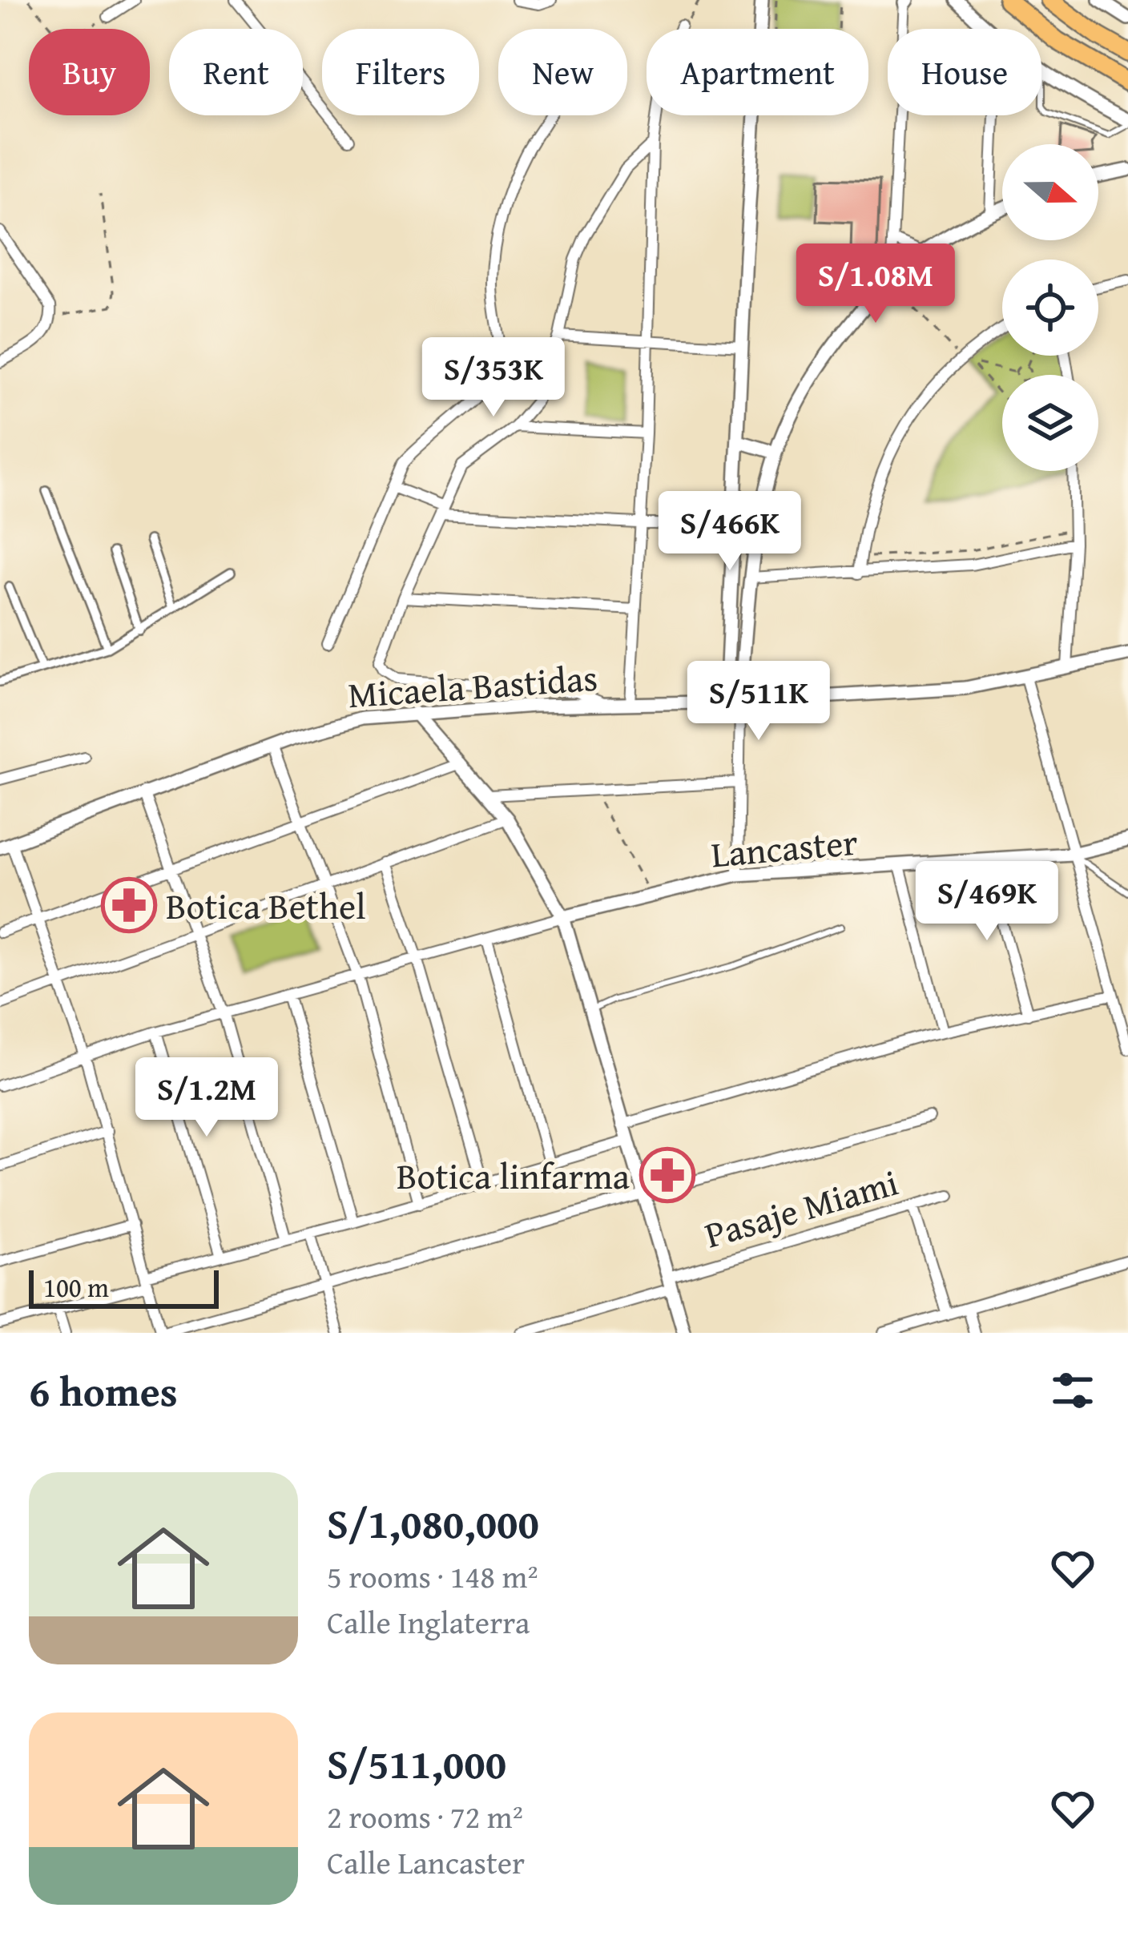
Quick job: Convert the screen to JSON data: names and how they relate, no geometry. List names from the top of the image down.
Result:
{
  "streets": {
    "street": ["Micaela Bastidas", "Lancaster", "Pasaje Miami"]
  },
  "places": {
    "pharmacy": ["Botica Bethel", "Botica linfarma"]
  },
  "scale_bar": "100 m",
  "north": "right",
  "page": {
    "chip": [
      "Buy",
      "Rent",
      "Filters",
      "New",
      "Apartment",
      "House"
    ],
    "price": [
      "S/1.08M",
      "S/353K",
      "S/466K",
      "S/511K",
      "S/469K",
      "S/1.2M"
    ],
    "scale": "100 m",
    "heading": "6 homes",
    "list": [
      {
        "name": "S/1,080,000",
        "note": "5 rooms · 148 m² · Calle Inglaterra"
      },
      {
        "name": "S/511,000",
        "note": "2 rooms · 72 m² · Calle Lancaster"
      }
    ]
  }
}
